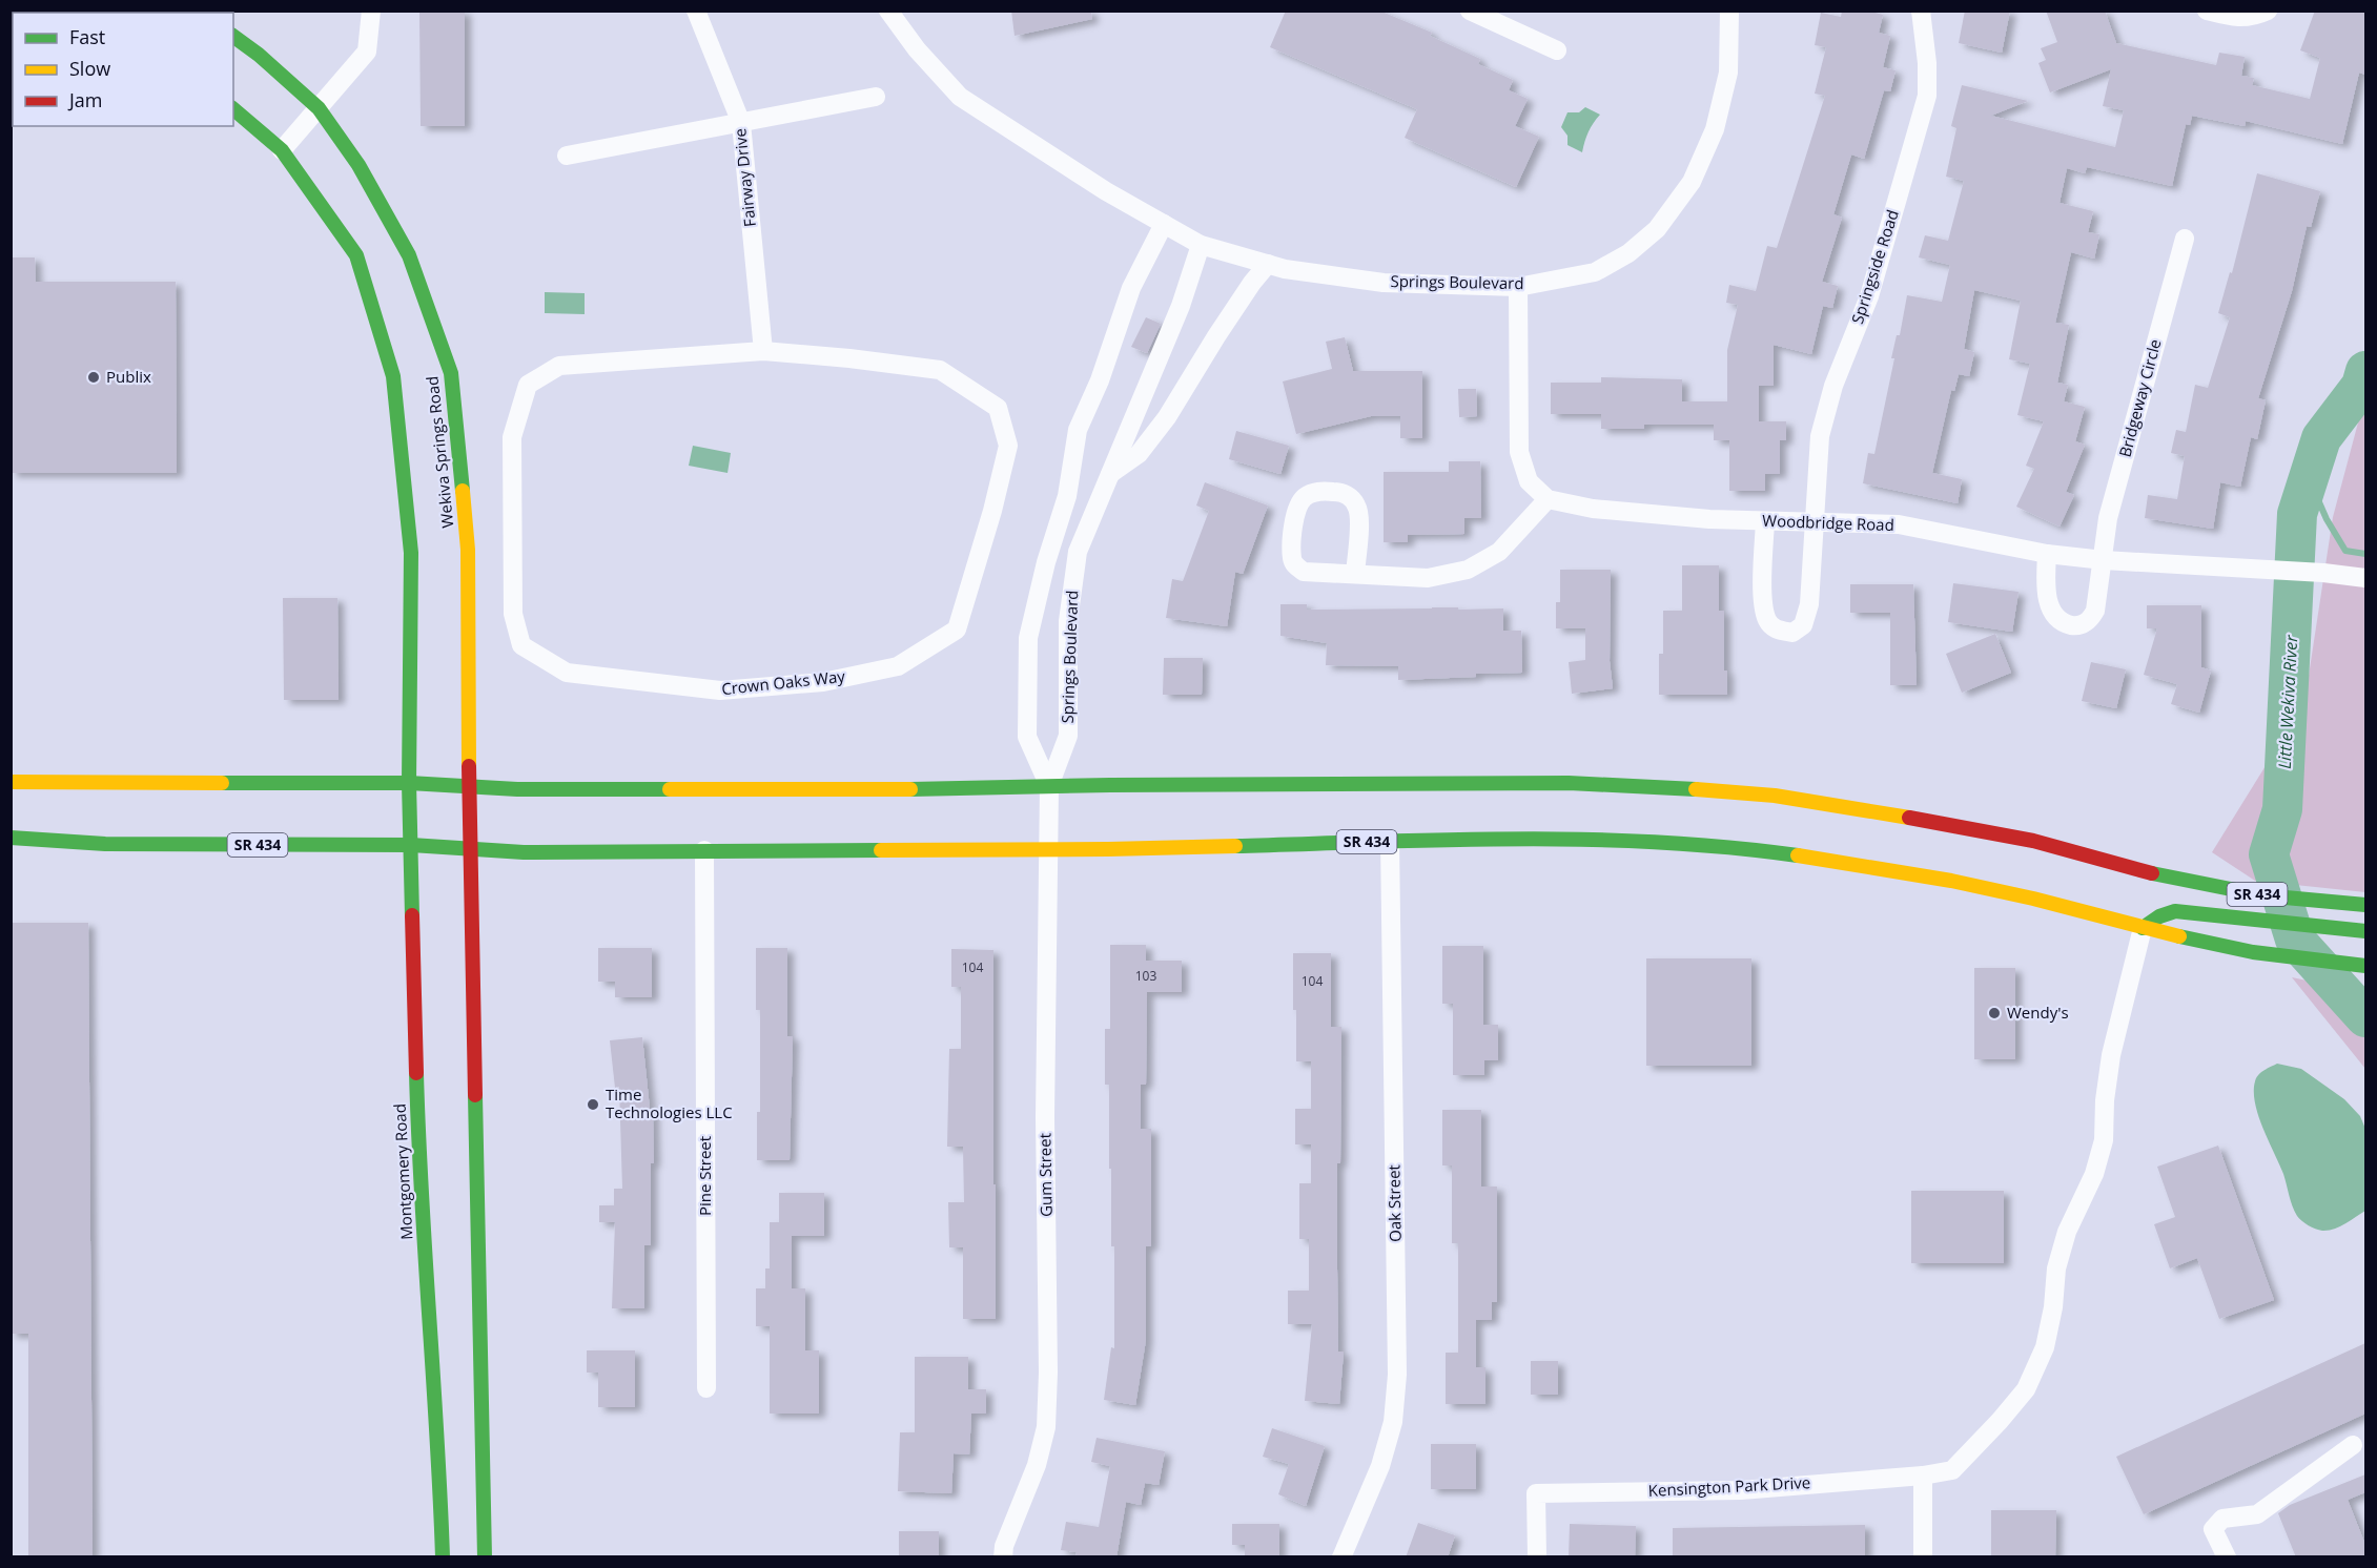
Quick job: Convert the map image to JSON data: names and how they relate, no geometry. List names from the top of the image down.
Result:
{
  "streets": {
    "main road": ["Wekiva Springs Road", "SR 434", "Montgomery Road"],
    "street": [
      "Fairway Drive",
      "Springside Road",
      "Springs Boulevard",
      "Bridgeway Circle",
      "Woodbridge Road",
      "Crown Oaks Way",
      "Gum Street",
      "Pine Street",
      "Oak Street",
      "Kensington Park Drive"
    ]
  },
  "crossings": [
    ["Fairway Drive", "Crown Oaks Way"],
    ["Springside Road", "Woodbridge Road"],
    ["Springs Boulevard", "SR 434"],
    ["Springs Boulevard", "Gum Street"],
    ["Bridgeway Circle", "Woodbridge Road"],
    ["Wekiva Springs Road", "SR 434"],
    ["SR 434", "Montgomery Road"],
    ["SR 434", "Gum Street"],
    ["SR 434", "Pine Street"],
    ["SR 434", "Oak Street"],
    ["SR 434", "Kensington Park Drive"]
  ],
  "water": ["Little Wekiva River"],
  "places": ["Publix", "Wendy's", "Time Technologies LLC"],
  "house_numbers": ["104", "103", "104"],
  "legend": ["Fast", "Slow", "Jam"]
}
